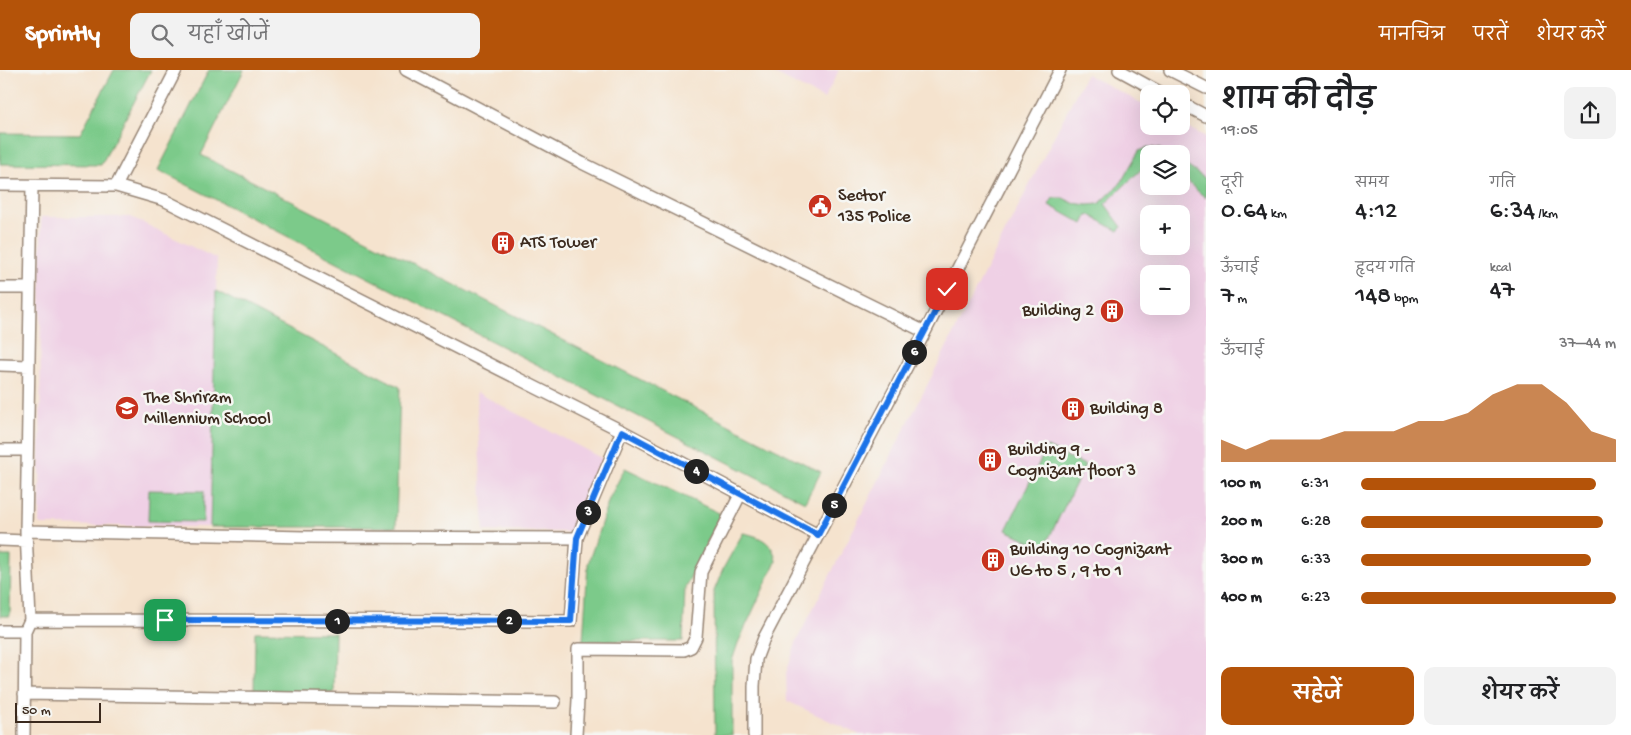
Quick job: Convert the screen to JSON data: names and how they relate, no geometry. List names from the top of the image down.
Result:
{
  "places": {
    "public building": ["Sector 135 Police"],
    "building": [
      "ATS Tower",
      "Building 2",
      "Building 8",
      "Building 9 - Cognizant floor 3",
      "Building 10 Cognizant UG to 5 , 9 to 1"
    ],
    "school or university": ["The Shriram Millennium School"]
  },
  "scale_bar": "50 m",
  "page": {
    "header": "Sprintly",
    "search": "यहाँ खोजें",
    "nav": ["मानचित्र", "परतें", "शेयर करें"],
    "heading": ["शाम की दौड़", "19:05"],
    "map_buttons": ["+", "−"],
    "stats": [
      ["दूरी", "0.64 km"],
      ["समय", "4:12"],
      ["गति", "6:34 /km"],
      ["ऊँचाई", "7 m"],
      ["हृदय गति", "148 bpm"],
      ["kcal", "47"]
    ],
    "chart": ["ऊँचाई", "37–44 m"],
    "pins": [
      "6",
      "4",
      "5",
      "3",
      "1",
      "2"
    ],
    "list": [
      {
        "name": "100 m",
        "note": "6:31"
      },
      {
        "name": "200 m",
        "note": "6:28"
      },
      {
        "name": "300 m",
        "note": "6:33"
      },
      {
        "name": "400 m",
        "note": "6:23"
      }
    ],
    "buttons": ["सहेजें", "शेयर करें"],
    "scale": "50 m"
  }
}
